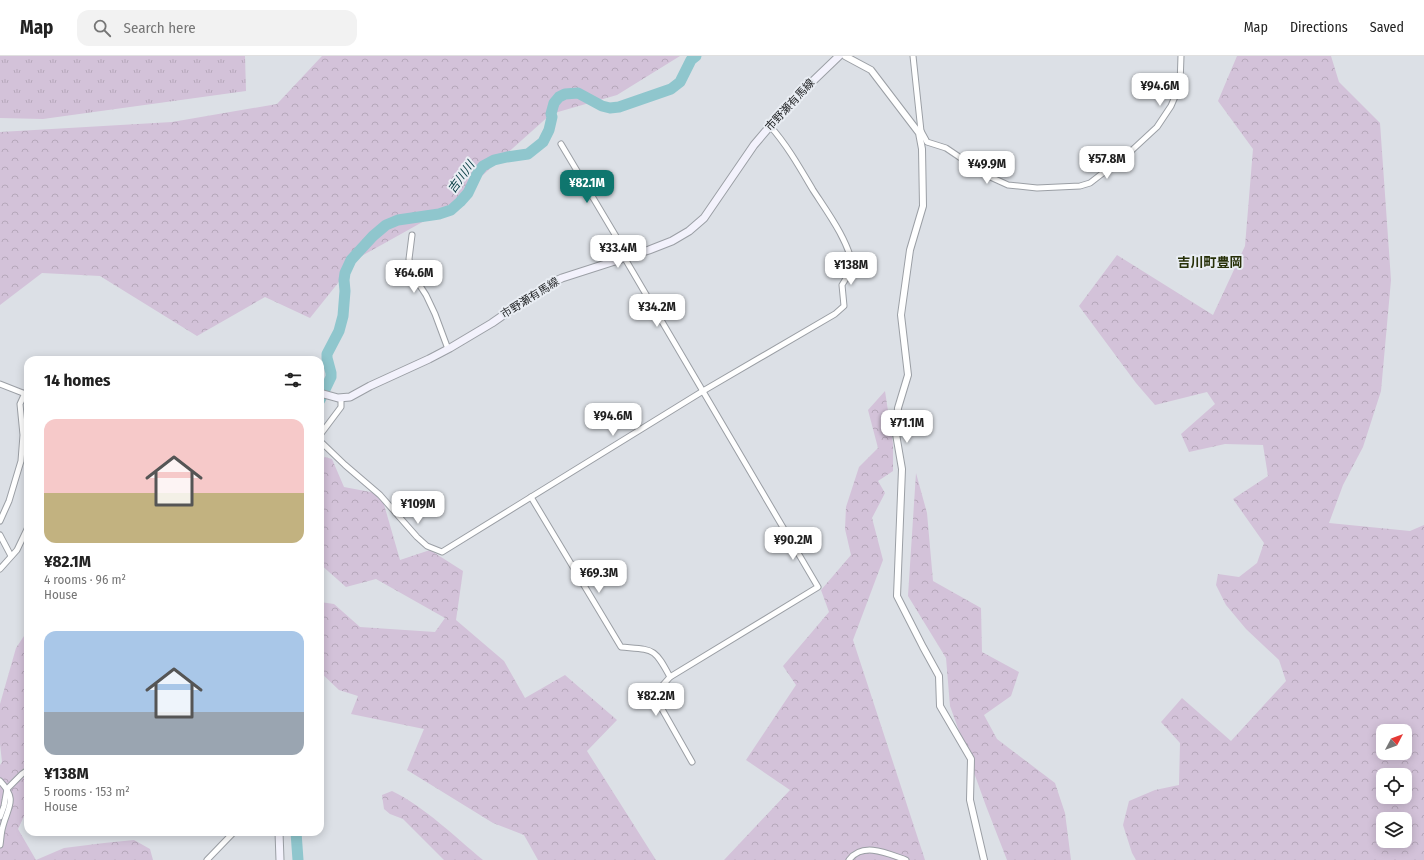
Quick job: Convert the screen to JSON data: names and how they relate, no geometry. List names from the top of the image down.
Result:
{
  "streets": {
    "main road": ["市野瀬有馬線"]
  },
  "districts": ["吉川町豊岡"],
  "water": ["吉川川"],
  "north": "top right",
  "page": {
    "header": "Map",
    "search": "Search here",
    "nav": ["Map", "Directions", "Saved"],
    "price": [
      "¥94.6M",
      "¥57.8M",
      "¥49.9M",
      "¥82.1M",
      "¥33.4M",
      "¥138M",
      "¥64.6M",
      "¥34.2M",
      "¥94.6M",
      "¥71.1M",
      "¥109M",
      "¥90.2M",
      "¥69.3M",
      "¥82.2M"
    ],
    "heading": "14 homes",
    "list": [
      {
        "name": "¥82.1M",
        "note": "4 rooms · 96 m² · House"
      },
      {
        "name": "¥138M",
        "note": "5 rooms · 153 m² · House"
      }
    ]
  }
}
